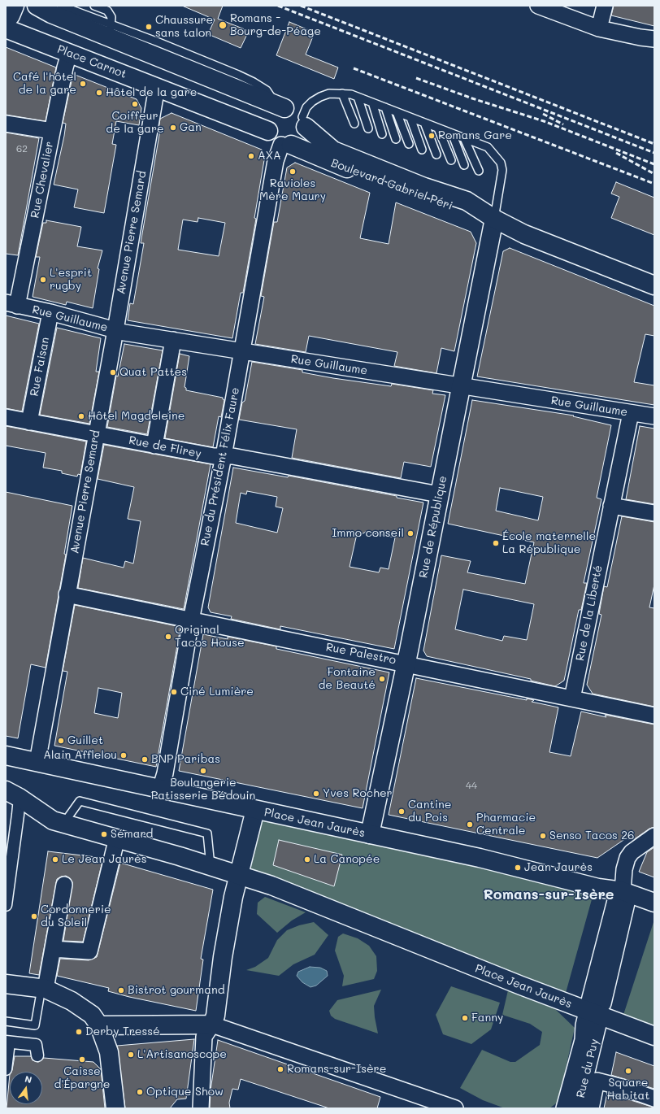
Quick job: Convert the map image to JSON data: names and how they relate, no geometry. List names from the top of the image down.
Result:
{
  "streets": {
    "main road": [
      "Place Carnot",
      "Boulevard Gabriel Péri",
      "Rue de République",
      "Place Jean Jaurès"
    ],
    "street": [
      "Rue Chevalier",
      "Avenue Pierre Semard",
      "Rue Guillaume",
      "Rue Faisan",
      "Rue de Flirey",
      "Rue du Président Félix Faure",
      "Rue de la Liberté",
      "Rue Palestro",
      "Rue du Puy"
    ]
  },
  "crossings": [
    ["Place Carnot", "Rue Chevalier"],
    ["Place Carnot", "Boulevard Gabriel Péri"],
    ["Place Carnot", "Avenue Pierre Semard"],
    ["Place Carnot", "Rue du Président Félix Faure"],
    ["Rue Chevalier", "Rue Guillaume"],
    ["Boulevard Gabriel Péri", "Rue du Président Félix Faure"],
    ["Boulevard Gabriel Péri", "Rue de République"],
    ["Avenue Pierre Semard", "Rue Guillaume"],
    ["Avenue Pierre Semard", "Rue de Flirey"],
    ["Avenue Pierre Semard", "Rue Palestro"],
    ["Avenue Pierre Semard", "Place Jean Jaurès"],
    ["Rue Guillaume", "Rue Faisan"],
    ["Rue Guillaume", "Rue du Président Félix Faure"],
    ["Rue Guillaume", "Rue de République"],
    ["Rue Guillaume", "Rue de la Liberté"],
    ["Rue Faisan", "Rue de Flirey"],
    ["Rue de Flirey", "Rue du Président Félix Faure"],
    ["Rue de Flirey", "Rue de République"],
    ["Rue du Président Félix Faure", "Rue Palestro"],
    ["Rue du Président Félix Faure", "Place Jean Jaurès"],
    ["Rue de République", "Rue Palestro"],
    ["Rue de République", "Place Jean Jaurès"],
    ["Rue de la Liberté", "Rue Palestro"],
    ["Place Jean Jaurès", "Rue du Puy"]
  ],
  "districts": ["Romans-sur-Isère"],
  "places": [
    "Romans - Bourg-de-Péage",
    "Chaussure sans talon",
    "Café l'hôtel de la gare",
    "Hôtel de la gare",
    "Coiffeur de la gare",
    "Gan",
    "Romans Gare",
    "AXA",
    "Ravioles Mère Maury",
    "L'esprit rugby",
    "Quat Pattes",
    "Hôtel Magdeleine",
    "Immo conseil",
    "École maternelle La République",
    "Original Tacos House",
    "Fontaine de Beauté",
    "Ciné Lumière",
    "Guillet",
    "Alain Afflelou",
    "BNP Paribas",
    "Boulangerie Patisserie Bédouin",
    "Yves Rocher",
    "Cantine du Pois",
    "Pharmacie Centrale",
    "Sémard",
    "Senso Tacos 26",
    "Le Jean Jaurès",
    "La Canopée",
    "Jean Jaurès",
    "Cordonnerie du Soleil",
    "Bistrot gourmand",
    "Fanny",
    "Derby Tressé",
    "L'Artisanoscope",
    "Caisse d'Épargne",
    "Romans-sur-Isère",
    "Square Habitat",
    "Optique Show"
  ],
  "house_numbers": ["62", "44"],
  "north": "top"
}
